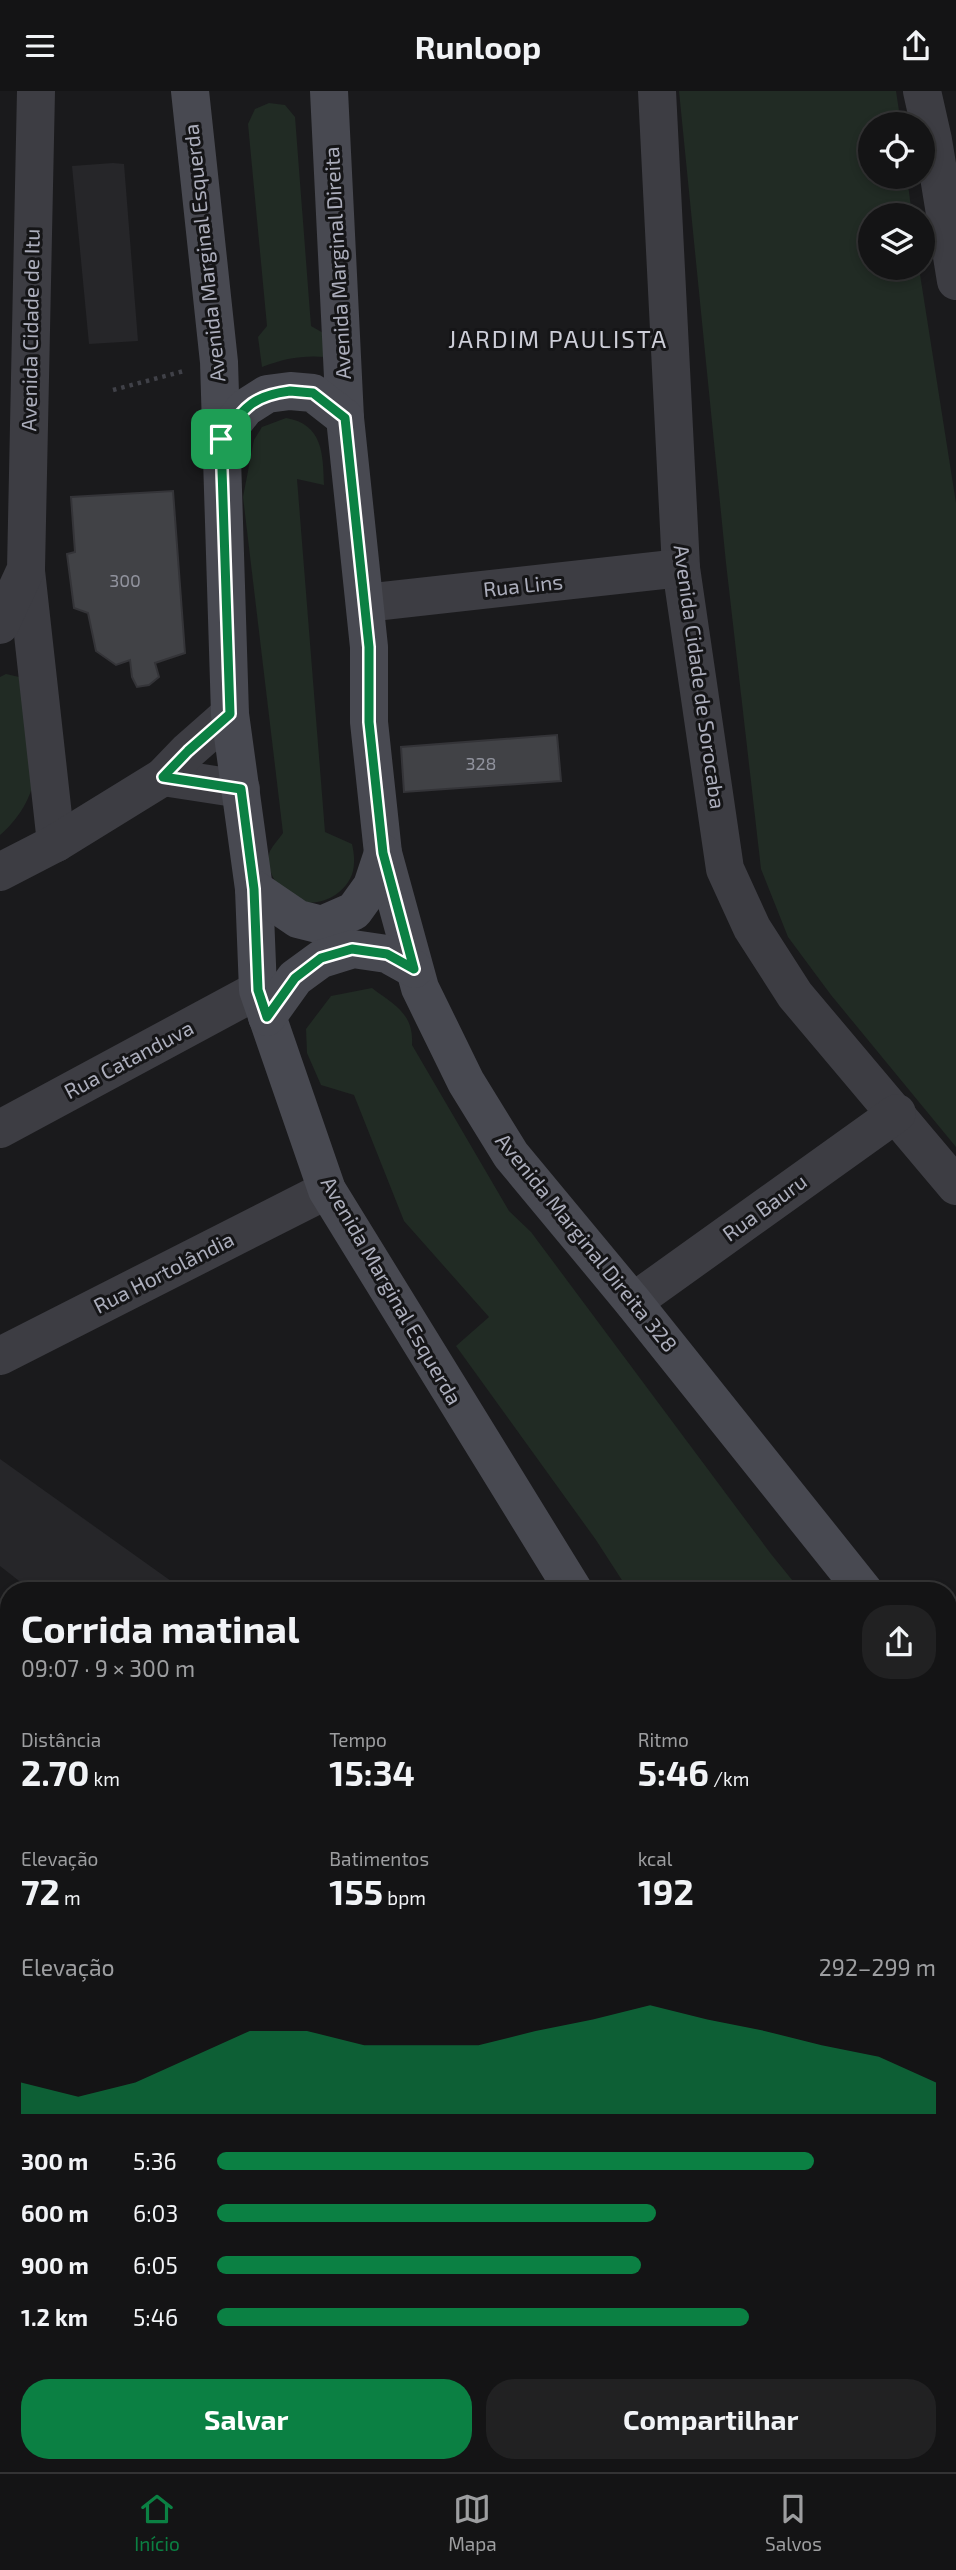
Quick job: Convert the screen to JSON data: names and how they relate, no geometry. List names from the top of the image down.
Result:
{
  "streets": {
    "main road": ["Avenida Marginal Esquerda", "Avenida Marginal Direita", "Avenida Marginal Direita 328"],
    "street": [
      "Avenida Cidade de Itu",
      "Rua Lins",
      "Avenida Cidade de Sorocaba",
      "Rua Catanduva",
      "Rua Bauru",
      "Rua Hortolândia"
    ]
  },
  "crossings": [
    ["Avenida Marginal Esquerda", "Rua Catanduva"],
    ["Avenida Marginal Esquerda", "Rua Hortolândia"],
    ["Avenida Marginal Direita", "Rua Lins"],
    ["Avenida Marginal Direita", "Avenida Marginal Direita 328"],
    ["Rua Lins", "Avenida Cidade de Sorocaba"],
    ["Rua Lins", "Avenida Marginal Direita 328"],
    ["Avenida Cidade de Sorocaba", "Rua Bauru"],
    ["Rua Bauru", "Avenida Marginal Direita 328"]
  ],
  "districts": ["JARDIM PAULISTA"],
  "house_numbers": ["300", "328"],
  "page": {
    "header": "Runloop",
    "heading": ["Corrida matinal", "09:07 · 9 × 300 m"],
    "stats": [
      ["Distância", "2.70 km"],
      ["Tempo", "15:34"],
      ["Ritmo", "5:46 /km"],
      ["Elevação", "72 m"],
      ["Batimentos", "155 bpm"],
      ["kcal", "192"]
    ],
    "chart": ["Elevação", "292–299 m"],
    "list": [
      {
        "name": "300 m",
        "note": "5:36"
      },
      {
        "name": "600 m",
        "note": "6:03"
      },
      {
        "name": "900 m",
        "note": "6:05"
      },
      {
        "name": "1.2 km",
        "note": "5:46"
      }
    ],
    "buttons": ["Salvar", "Compartilhar"],
    "tabs": ["Início", "Mapa", "Salvos"]
  }
}
